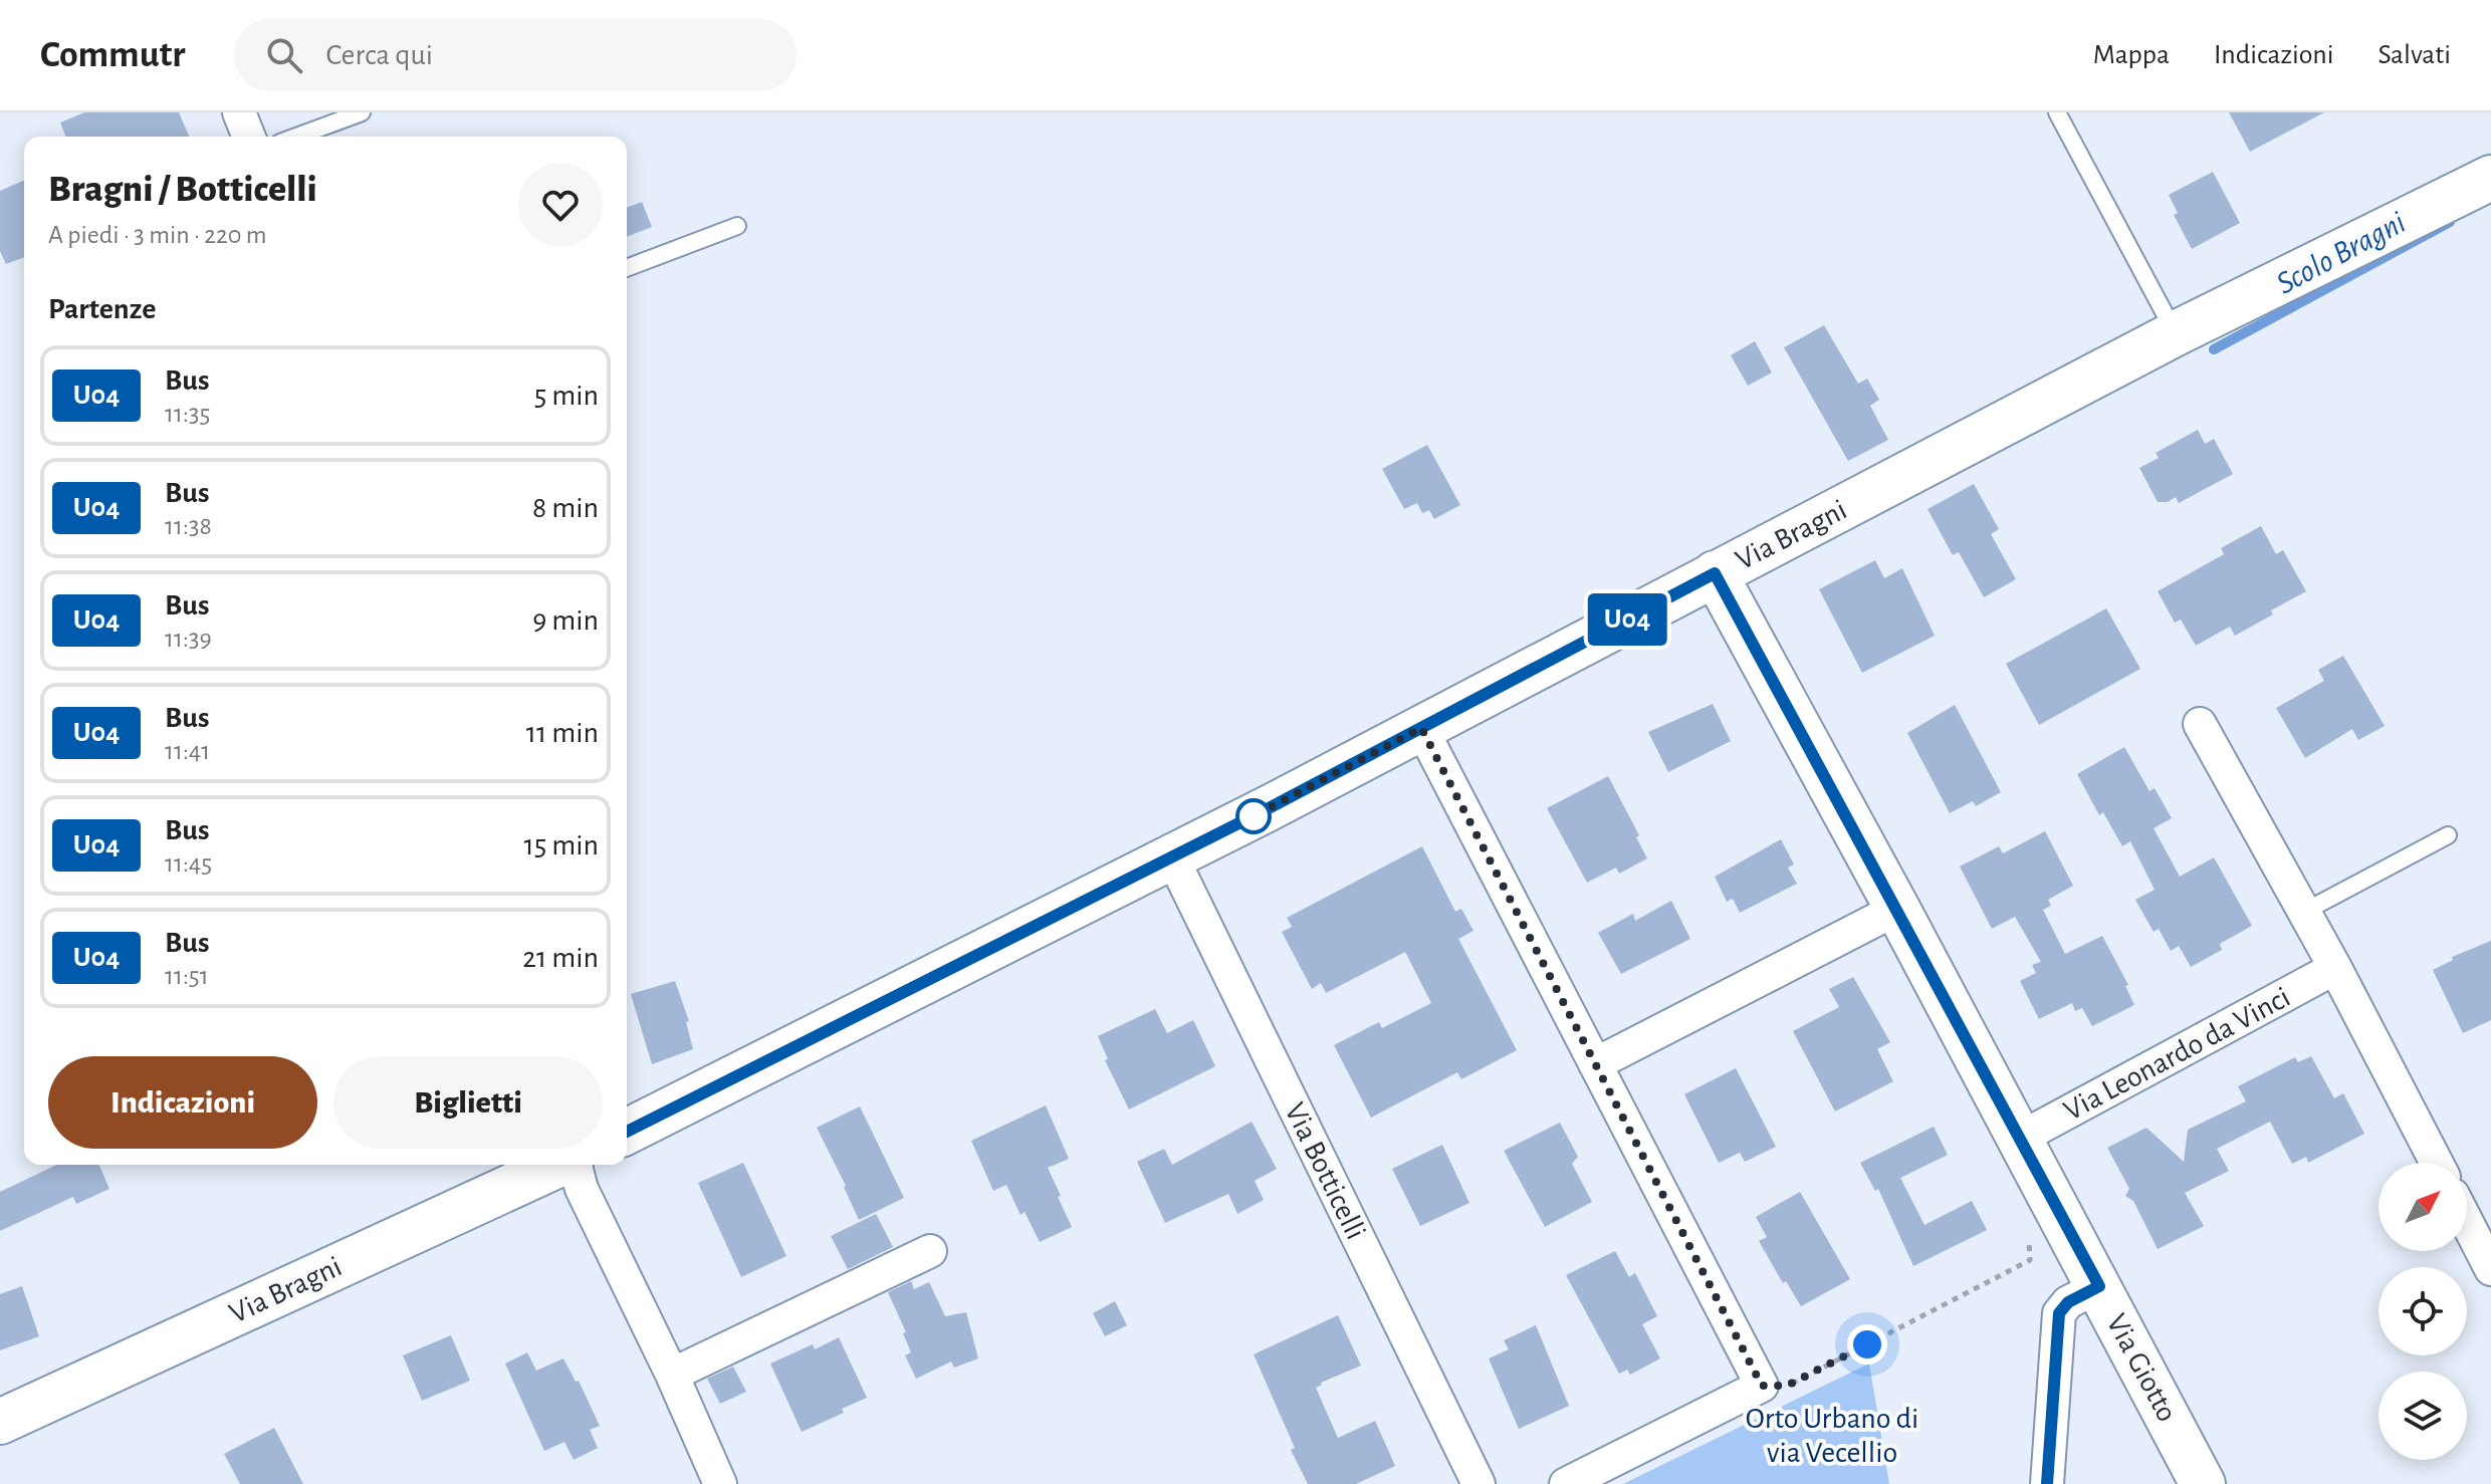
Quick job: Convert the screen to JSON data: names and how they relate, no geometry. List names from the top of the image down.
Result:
{
  "streets": {
    "street": [
      "Via Bragni",
      "Via Leonardo da Vinci",
      "Via Botticelli",
      "Via Giotto"
    ]
  },
  "crossings": [
    ["Via Bragni", "Via Botticelli"],
    ["Via Bragni", "Via Giotto"],
    ["Via Leonardo da Vinci", "Via Giotto"]
  ],
  "water": ["Scolo Bragni"],
  "parks": ["Orto Urbano di via Vecellio"],
  "lines": ["bus line U04"],
  "north": "top right",
  "page": {
    "header": "Commutr",
    "search": "Cerca qui",
    "nav": ["Mappa", "Indicazioni", "Salvati"],
    "on_map": "U04",
    "heading": [
      ["Bragni / Botticelli", "A piedi · 3 min · 220 m"],
      "Partenze"
    ],
    "list": [
      {
        "mark": "U04",
        "name": "Bus",
        "note": "11:35",
        "value": "5 min"
      },
      {
        "mark": "U04",
        "name": "Bus",
        "note": "11:38",
        "value": "8 min"
      },
      {
        "mark": "U04",
        "name": "Bus",
        "note": "11:39",
        "value": "9 min"
      },
      {
        "mark": "U04",
        "name": "Bus",
        "note": "11:41",
        "value": "11 min"
      },
      {
        "mark": "U04",
        "name": "Bus",
        "note": "11:45",
        "value": "15 min"
      },
      {
        "mark": "U04",
        "name": "Bus",
        "note": "11:51",
        "value": "21 min"
      }
    ],
    "buttons": ["Indicazioni", "Biglietti"]
  }
}
